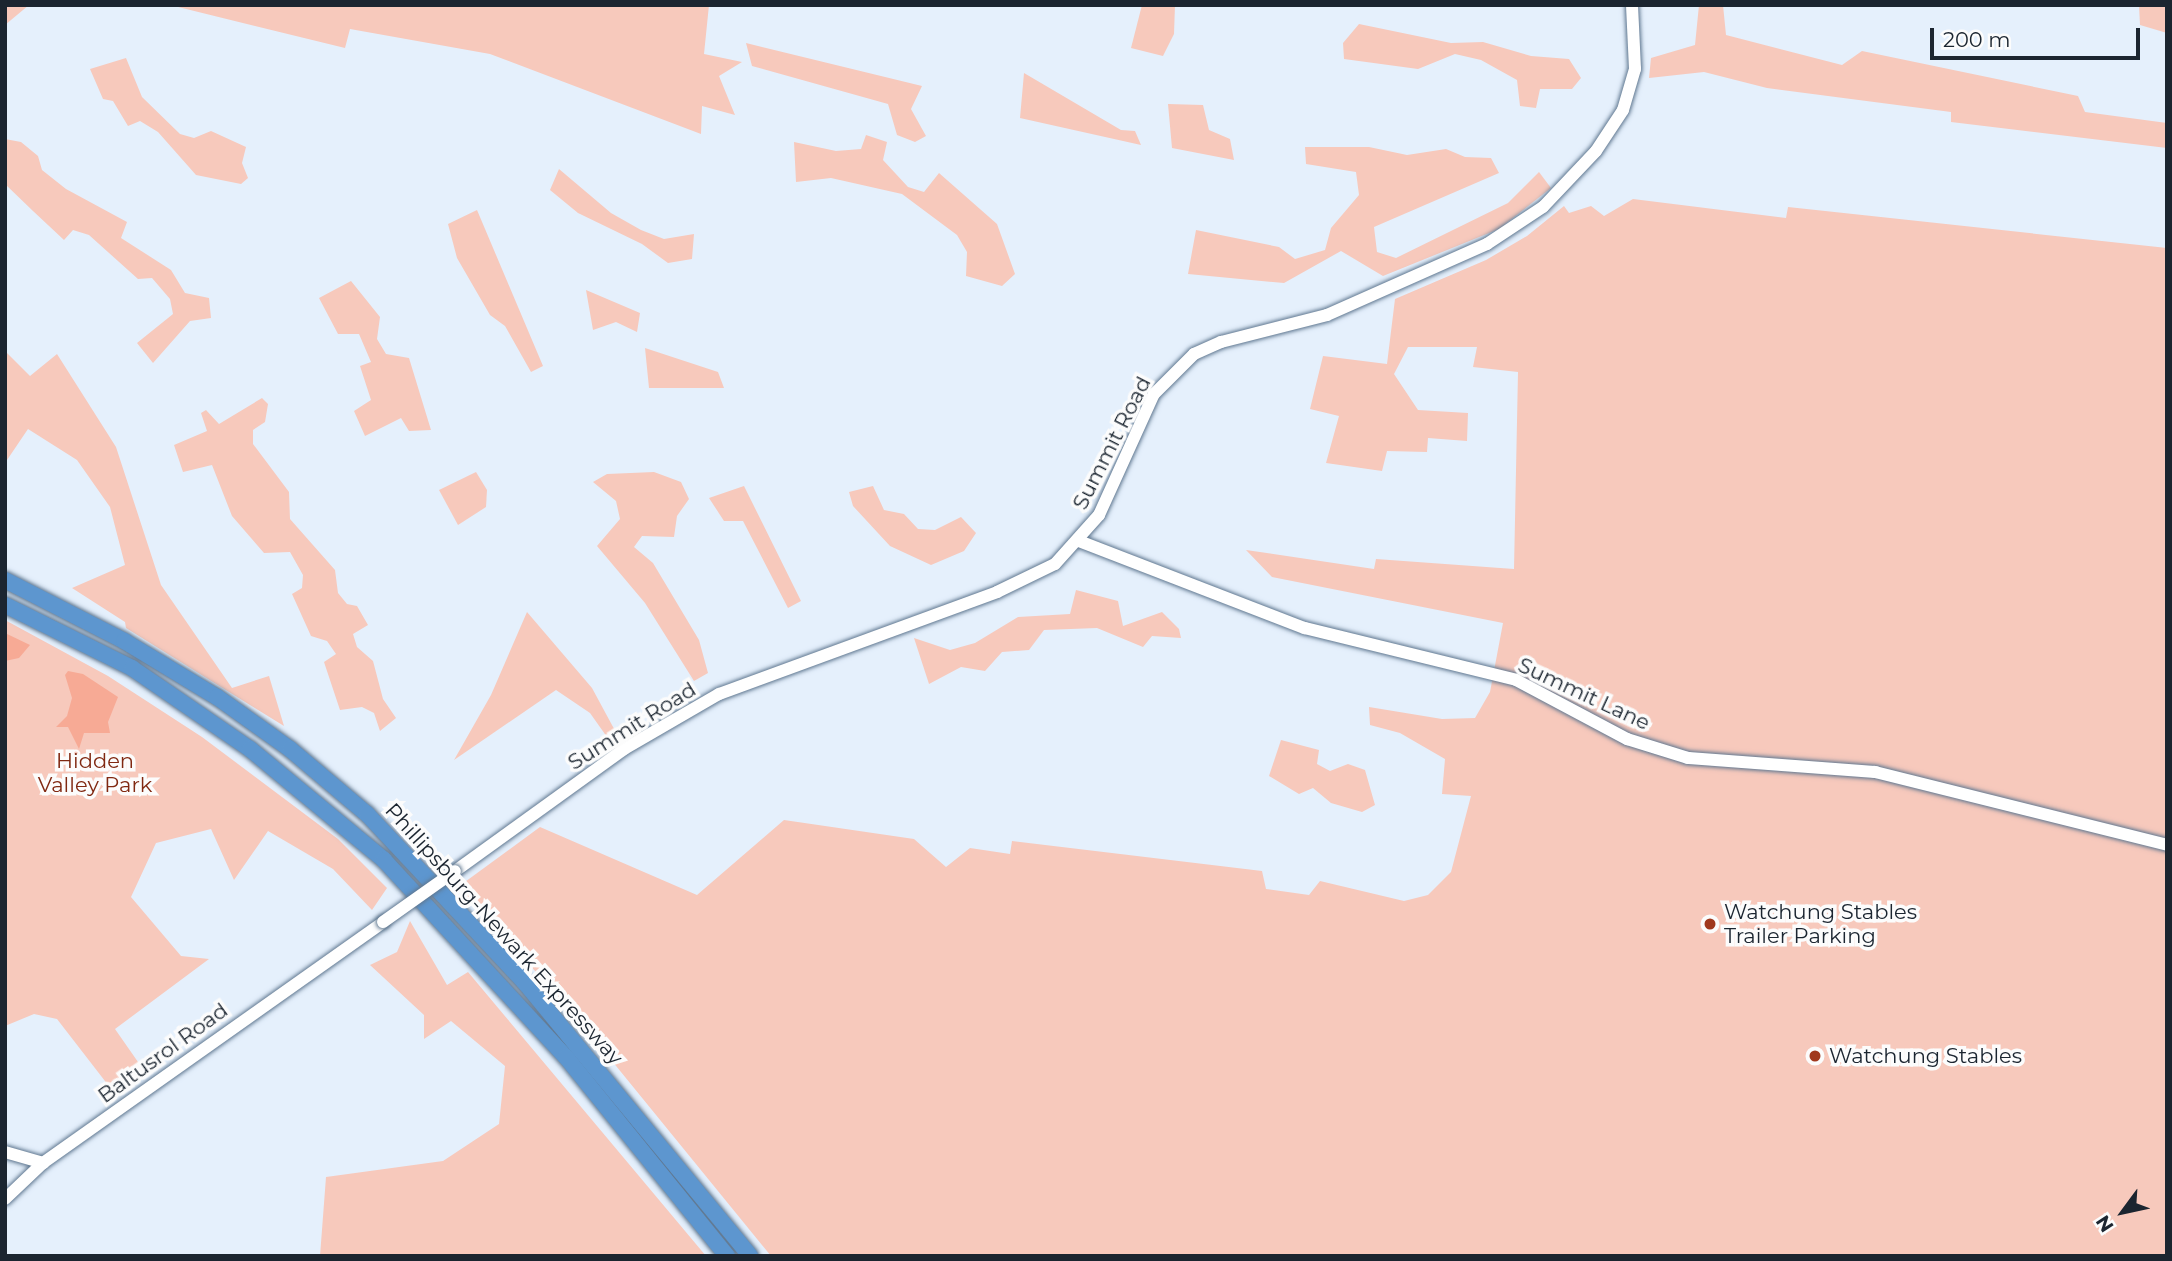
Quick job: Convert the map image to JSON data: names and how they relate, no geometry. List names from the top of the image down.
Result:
{
  "streets": {
    "highway": ["Phillipsburg-Newark Expressway"],
    "main road": ["Summit Road", "Summit Lane", "Baltusrol Road"]
  },
  "crossings": [
    ["Summit Road", "Summit Lane"],
    ["Summit Road", "Baltusrol Road"]
  ],
  "parks": ["Hidden Valley Park"],
  "places": ["Watchung Stables Trailer Parking", "Watchung Stables"],
  "scale_bar": "200 m",
  "north": "bottom left"
}
